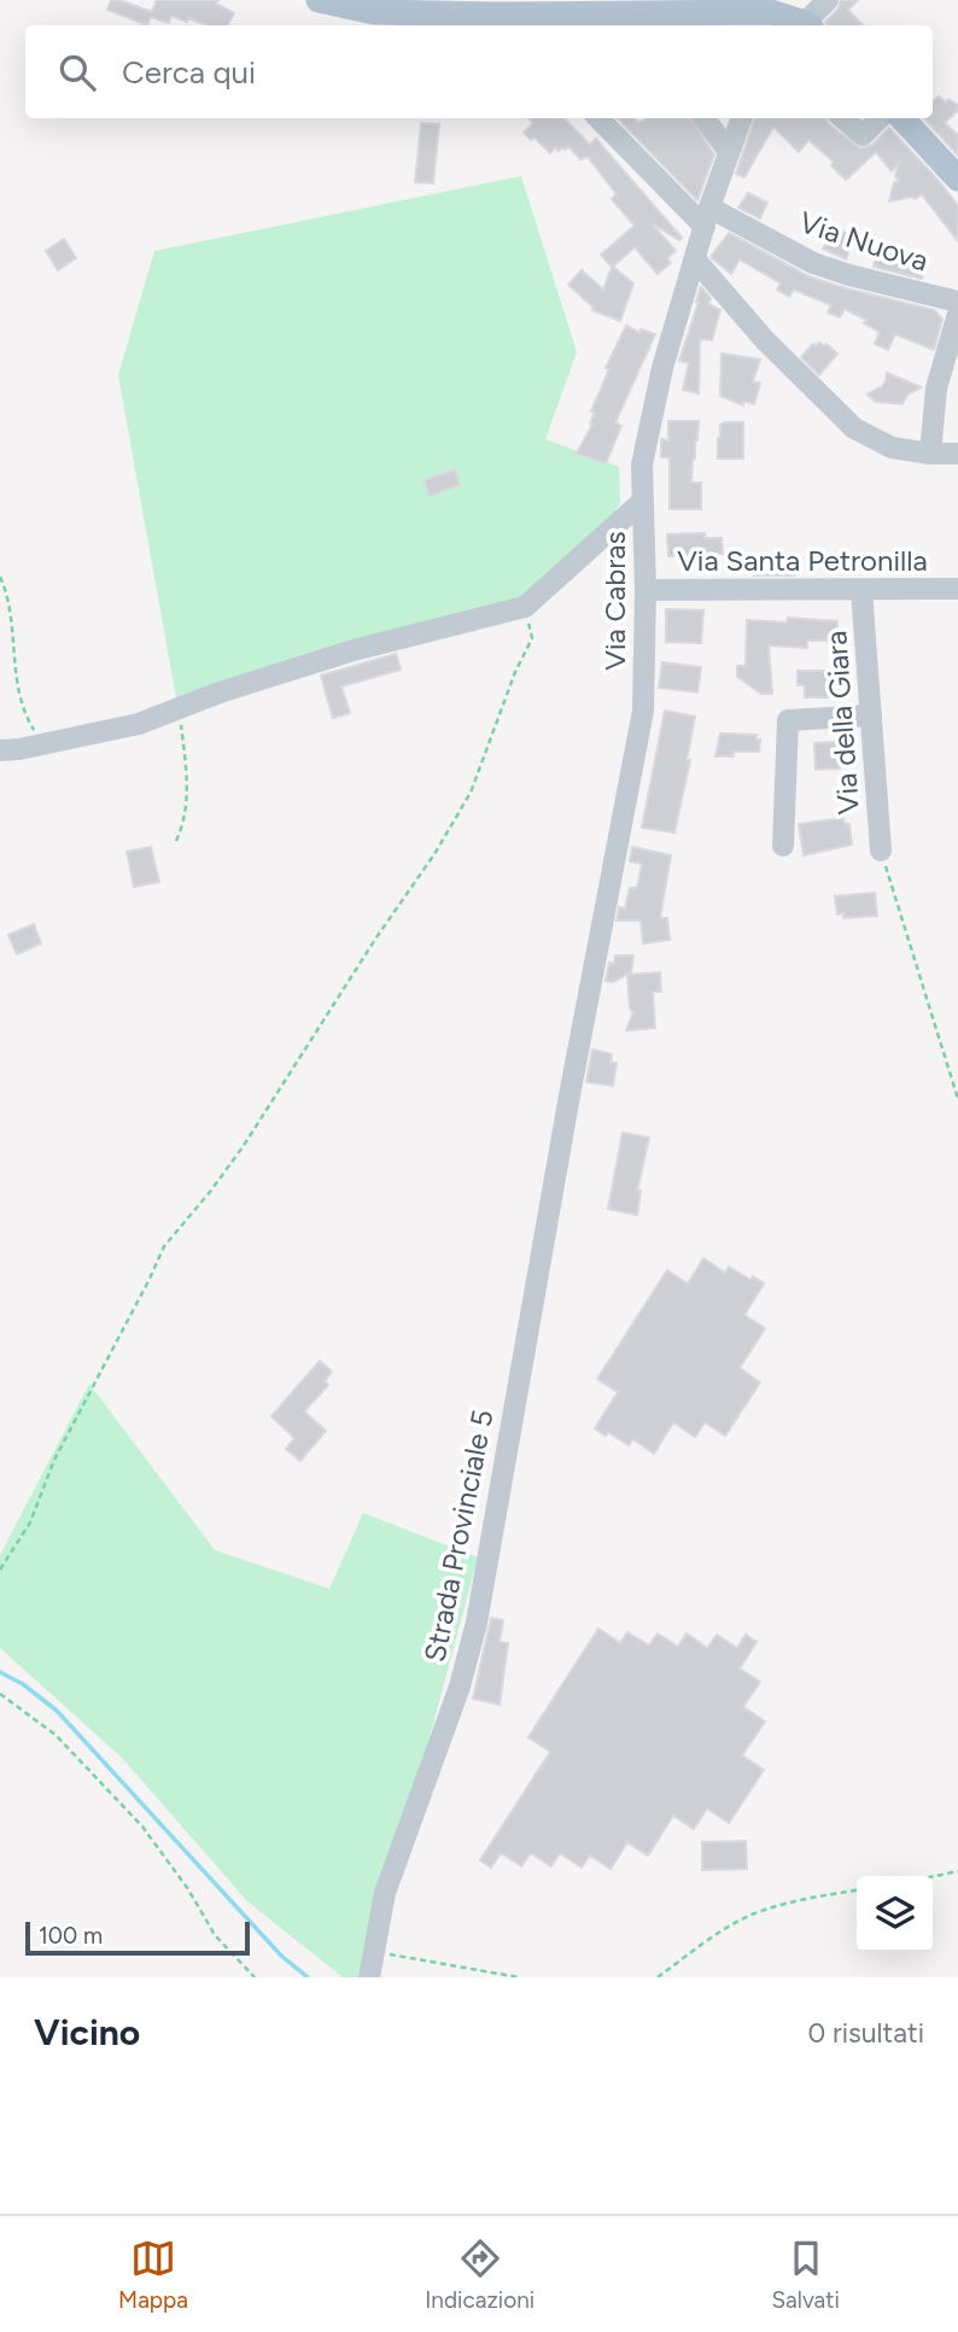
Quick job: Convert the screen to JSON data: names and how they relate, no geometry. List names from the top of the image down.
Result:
{
  "streets": {
    "street": [
      "Via Nuova",
      "Via Santa Petronilla",
      "Via Cabras",
      "Via della Giara",
      "Strada Provinciale 5"
    ]
  },
  "crossings": [
    ["Via Nuova", "Via Cabras"],
    ["Via Santa Petronilla", "Via Cabras"],
    ["Via Santa Petronilla", "Via della Giara"],
    ["Via Cabras", "Strada Provinciale 5"]
  ],
  "scale_bar": "100 m",
  "page": {
    "search": "Cerca qui",
    "scale": "100 m",
    "heading": ["Vicino", "0 risultati"],
    "nav": ["Mappa", "Indicazioni", "Salvati"]
  }
}
